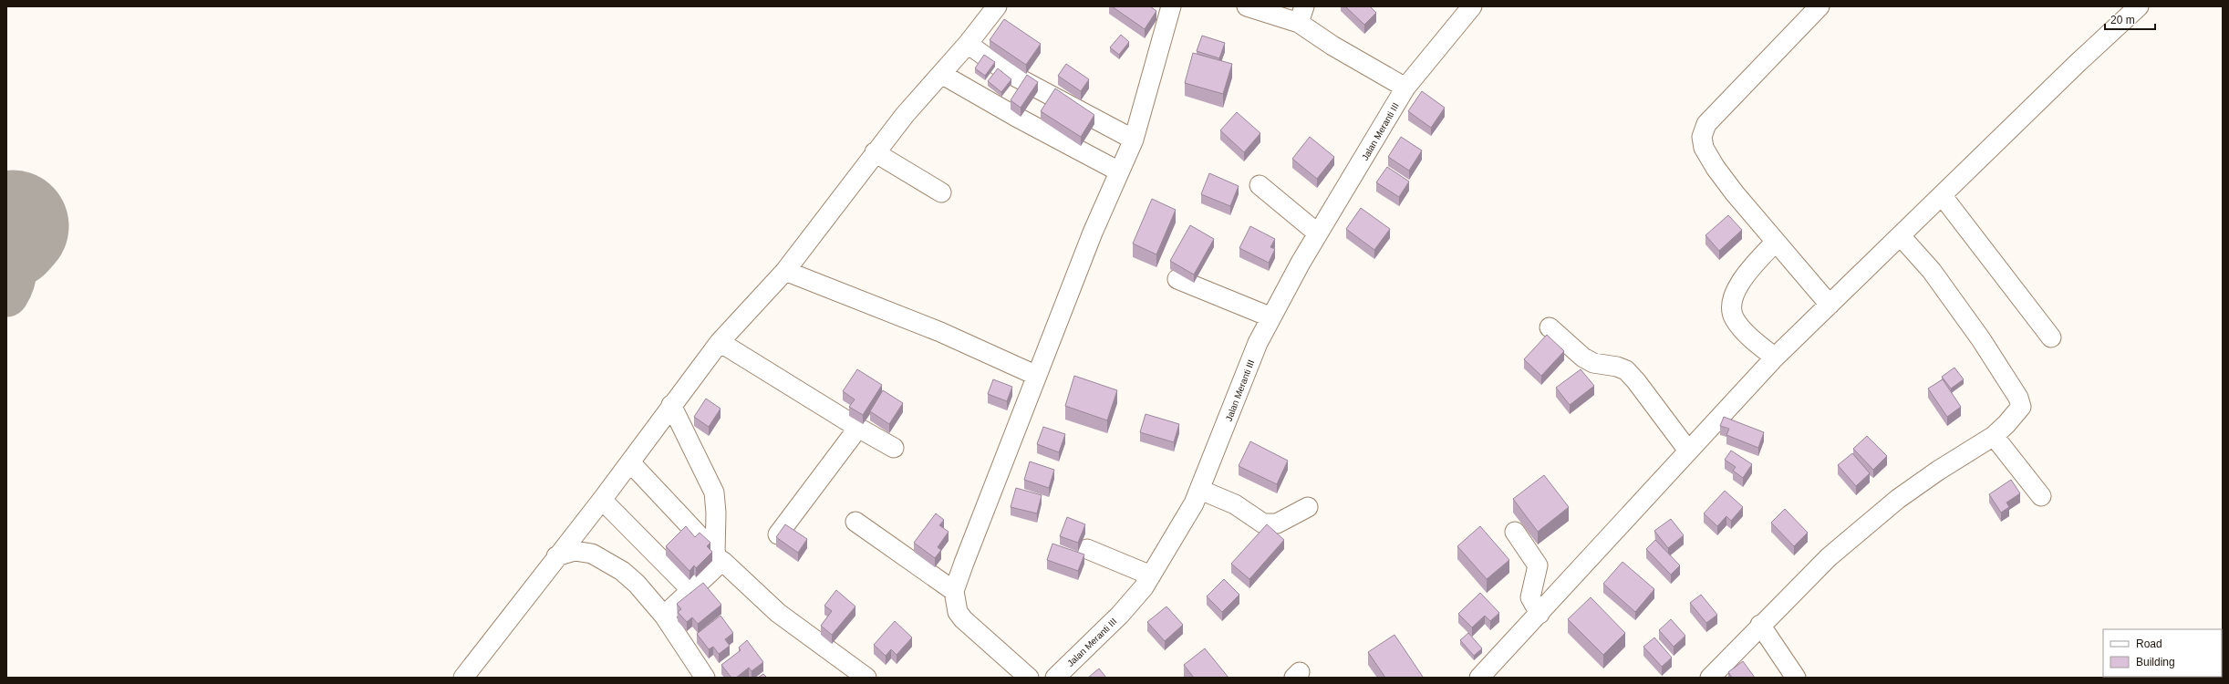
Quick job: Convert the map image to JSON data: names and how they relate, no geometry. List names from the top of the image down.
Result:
{
  "streets": {
    "street": ["Jalan Meranti III"]
  },
  "legend": ["Road", "Building"],
  "scale_bar": "20 m"
}
